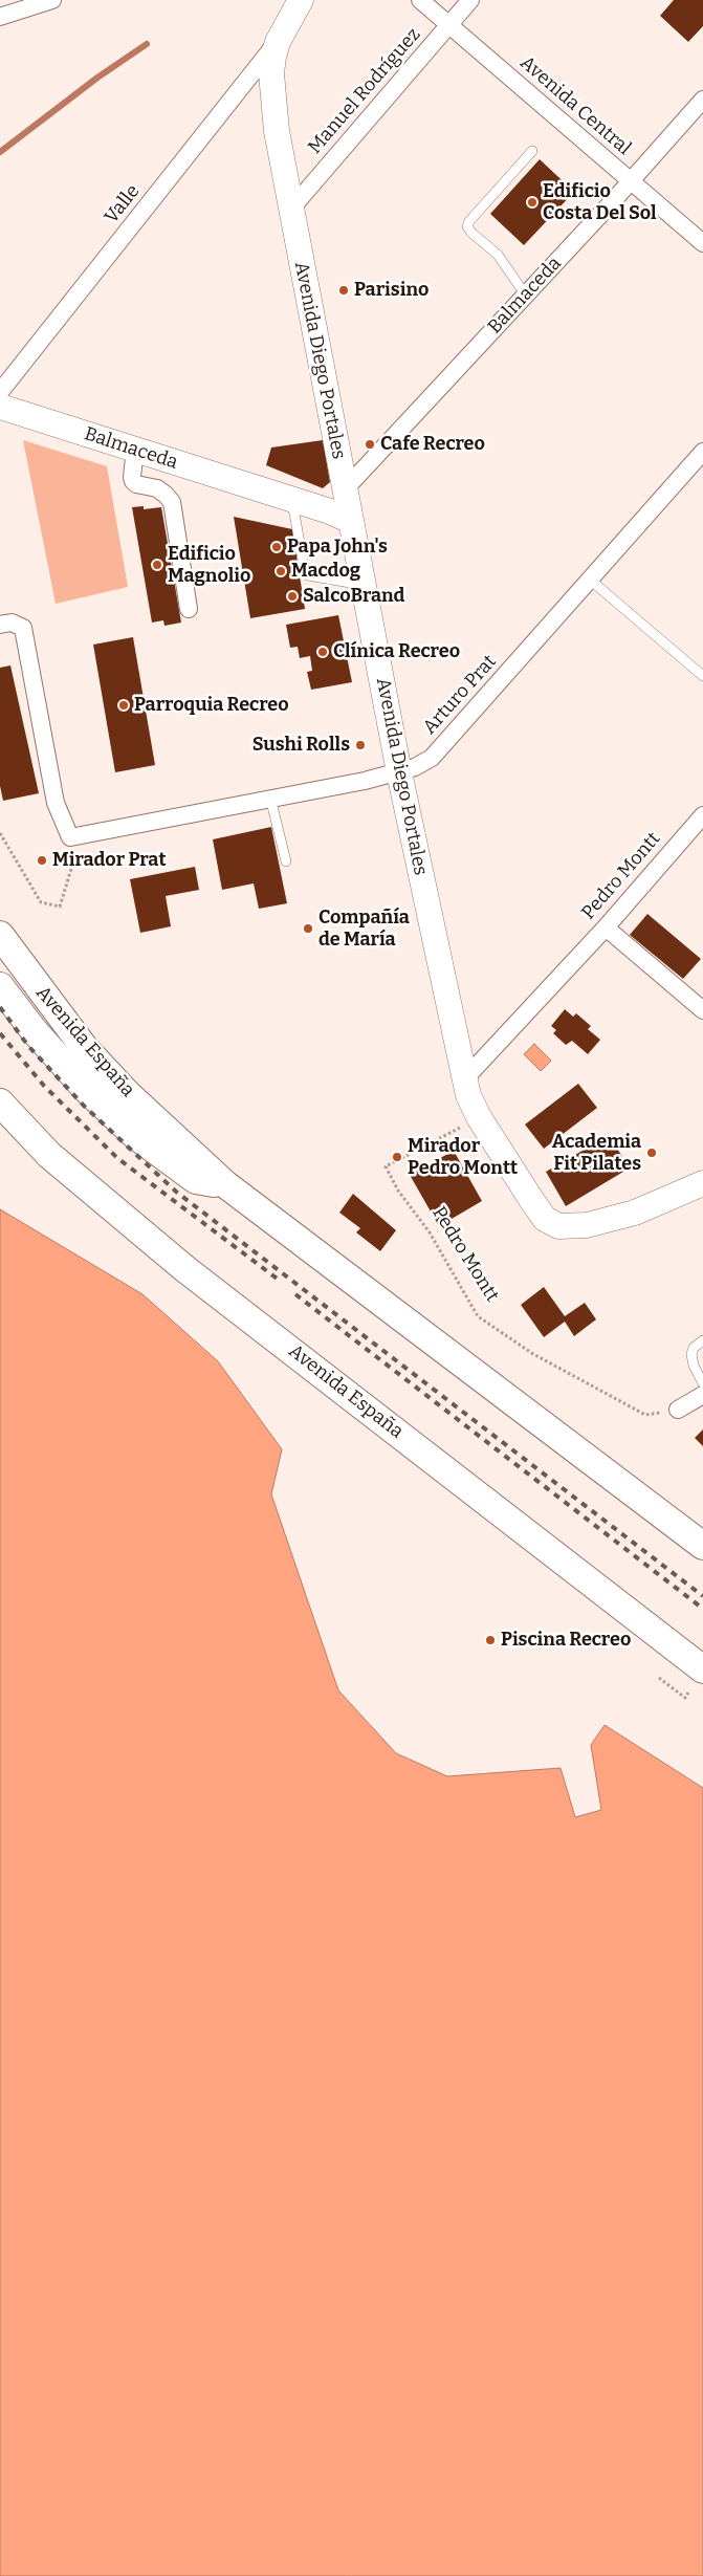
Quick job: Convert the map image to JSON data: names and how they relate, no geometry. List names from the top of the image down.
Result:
{
  "streets": {
    "main road": ["Avenida España"],
    "street": [
      "Manuel Rodríguez",
      "Avenida Central",
      "Valle",
      "Balmaceda",
      "Avenida Diego Portales",
      "Arturo Prat",
      "Pedro Montt"
    ]
  },
  "crossings": [
    ["Manuel Rodríguez", "Avenida Central"],
    ["Manuel Rodríguez", "Avenida Diego Portales"],
    ["Avenida Central", "Balmaceda"],
    ["Valle", "Avenida Diego Portales"],
    ["Balmaceda", "Avenida Diego Portales"],
    ["Avenida Diego Portales", "Arturo Prat"],
    ["Avenida Diego Portales", "Pedro Montt"]
  ],
  "places": [
    "Edificio Costa Del Sol",
    "Parisino",
    "Cafe Recreo",
    "Papa John's",
    "Edificio Magnolio",
    "Macdog",
    "SalcoBrand",
    "Clínica Recreo",
    "Parroquia Recreo",
    "Sushi Rolls",
    "Mirador Prat",
    "Compañía de María",
    "Academia Fit Pilates",
    "Mirador Pedro Montt",
    "Piscina Recreo"
  ]
}
